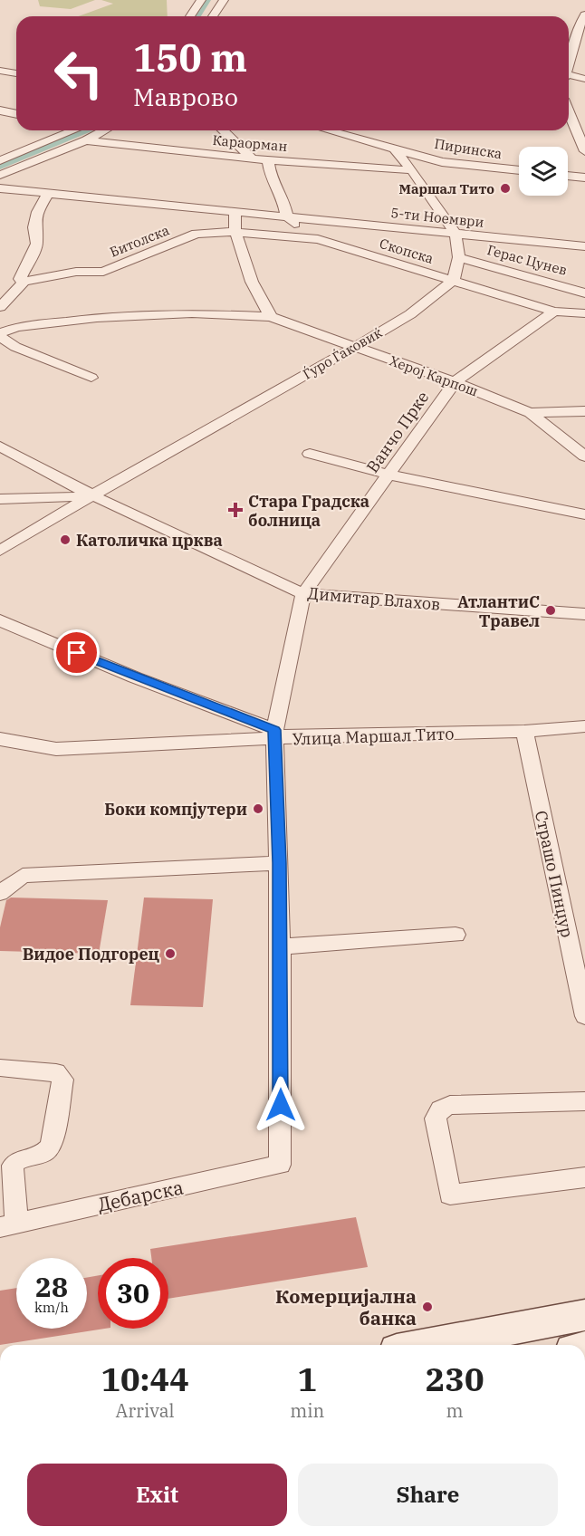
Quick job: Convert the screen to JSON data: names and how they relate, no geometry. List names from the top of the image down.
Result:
{
  "streets": {
    "street": [
      "Караорман",
      "Пиринска",
      "5-ти Ноември",
      "Битолска",
      "Скопска",
      "Герас Цунев",
      "Ѓуро Ѓаковиќ",
      "Херој Карпош",
      "Ванчо Прке",
      "Димитар Влахов",
      "Улица Маршал Тито",
      "Страшо Пинџур",
      "Дебарска"
    ]
  },
  "crossings": [
    ["Битолска", "Скопска"],
    ["Скопска", "Ѓуро Ѓаковиќ"],
    ["Скопска", "Ванчо Прке"],
    ["Ѓуро Ѓаковиќ", "Херој Карпош"],
    ["Ѓуро Ѓаковиќ", "Димитар Влахов"],
    ["Херој Карпош", "Ванчо Прке"],
    ["Ванчо Прке", "Димитар Влахов"],
    ["Ванчо Прке", "Улица Маршал Тито"],
    ["Ванчо Прке", "Дебарска"],
    ["Улица Маршал Тито", "Страшо Пинџур"]
  ],
  "places": {
    "other": [
      "Маршал Тито",
      "Католичка црква",
      "АтлантиС Травел",
      "Боки компјутери",
      "Видое Подгорец",
      "Комерцијална банка"
    ],
    "health": ["Стара Градска болница"]
  },
  "page": {
    "turn": ["150 m", "Маврово"],
    "speed": "28 km/h",
    "limit": "30",
    "eta": [
      "10:44",
      "Arrival",
      "1",
      "min",
      "230",
      "m"
    ],
    "buttons": ["Exit", "Share"]
  }
}
